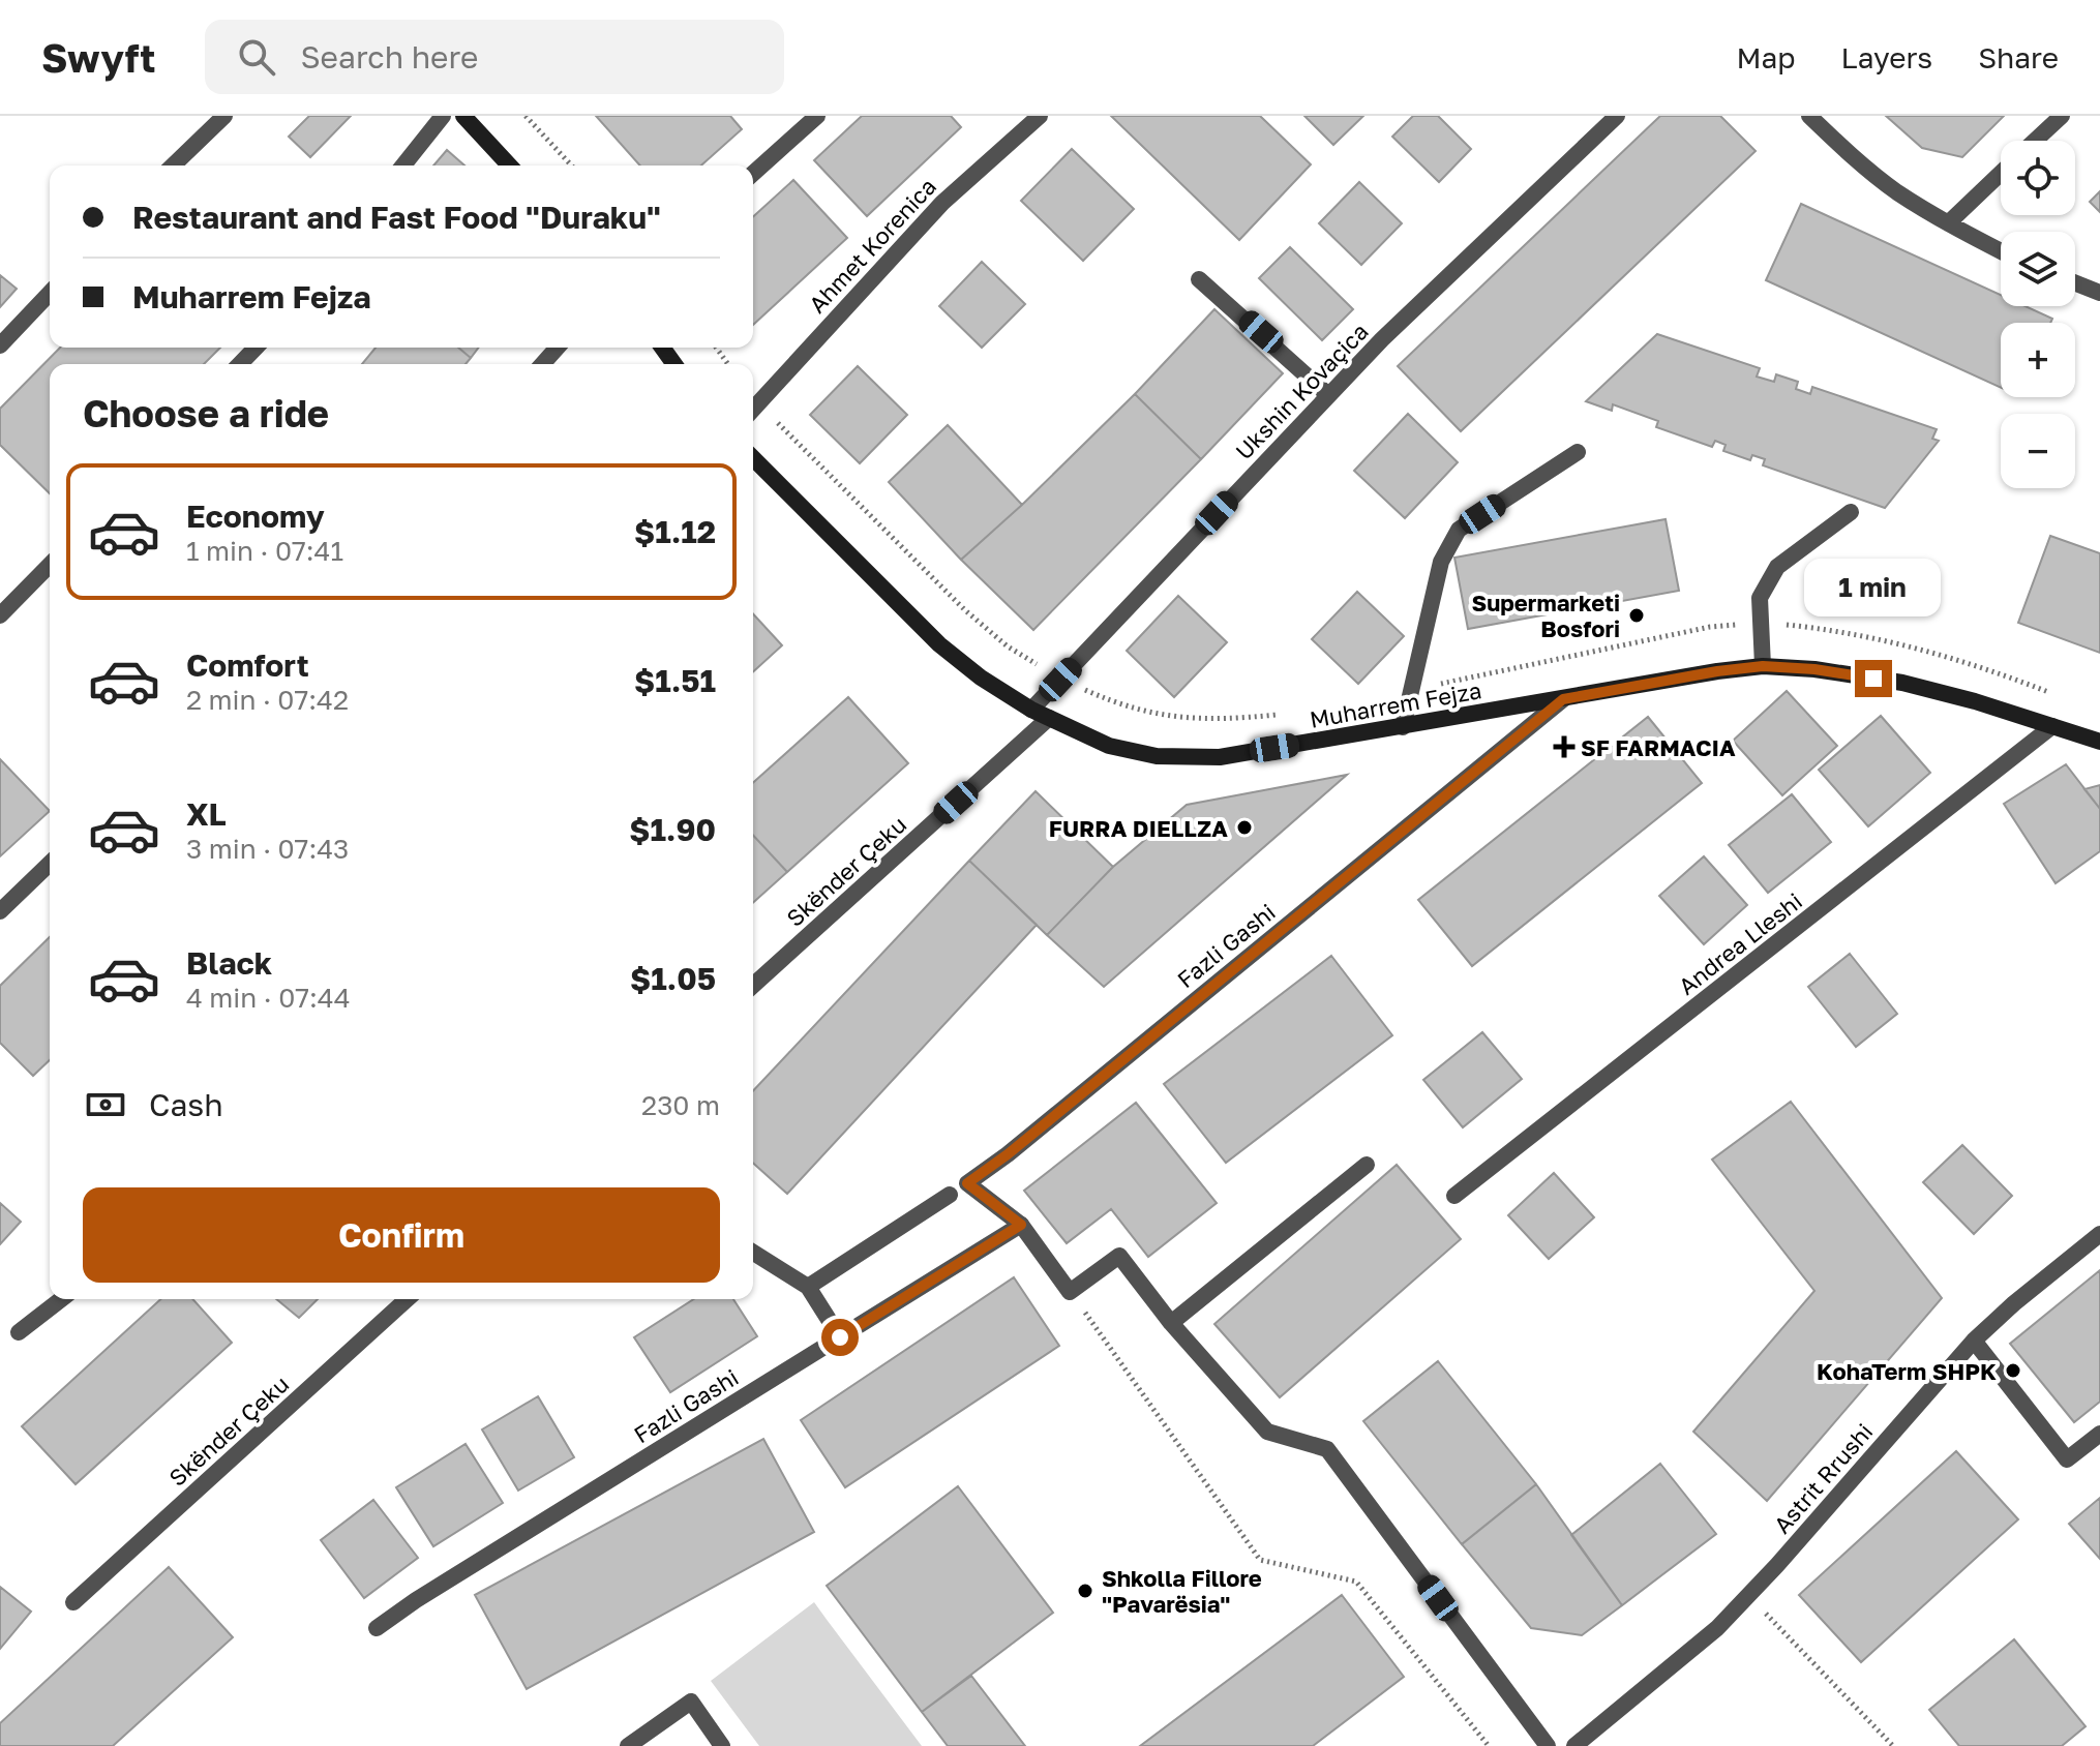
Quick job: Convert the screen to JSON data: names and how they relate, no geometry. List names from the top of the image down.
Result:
{
  "streets": {
    "street": [
      "Ahmet Korenica",
      "Ukshin Kovaçica",
      "Muharrem Fejza",
      "Skënder Çeku",
      "Andrea Lleshi",
      "Fazli Gashi",
      "Astrit Rrushi"
    ]
  },
  "crossings": [
    ["Ukshin Kovaçica", "Muharrem Fejza"],
    ["Muharrem Fejza", "Skënder Çeku"],
    ["Muharrem Fejza", "Andrea Lleshi"],
    ["Muharrem Fejza", "Fazli Gashi"]
  ],
  "places": {
    "other": [
      "Supermarketi Bosfori",
      "FURRA DIELLZA",
      "KohaTerm SHPK",
      "Shkolla Fillore \"Pavarësia\""
    ],
    "health": ["SF FARMACIA"]
  },
  "page": {
    "header": "Swyft",
    "search": "Search here",
    "nav": ["Map", "Layers", "Share"],
    "map_buttons": ["+", "−"],
    "banner": ["Restaurant and Fast Food \"Duraku\"", "Muharrem Fejza"],
    "heading": "Choose a ride",
    "list": [
      {
        "name": "Economy",
        "note": "1 min · 07:41",
        "value": "$1.12"
      },
      {
        "name": "Comfort",
        "note": "2 min · 07:42",
        "value": "$1.51"
      },
      {
        "name": "XL",
        "note": "3 min · 07:43",
        "value": "$1.90"
      },
      {
        "name": "Black",
        "note": "4 min · 07:44",
        "value": "$1.05"
      }
    ],
    "bubble": "1 min",
    "pay": ["Cash", "230 m"],
    "buttons": "Confirm"
  }
}
